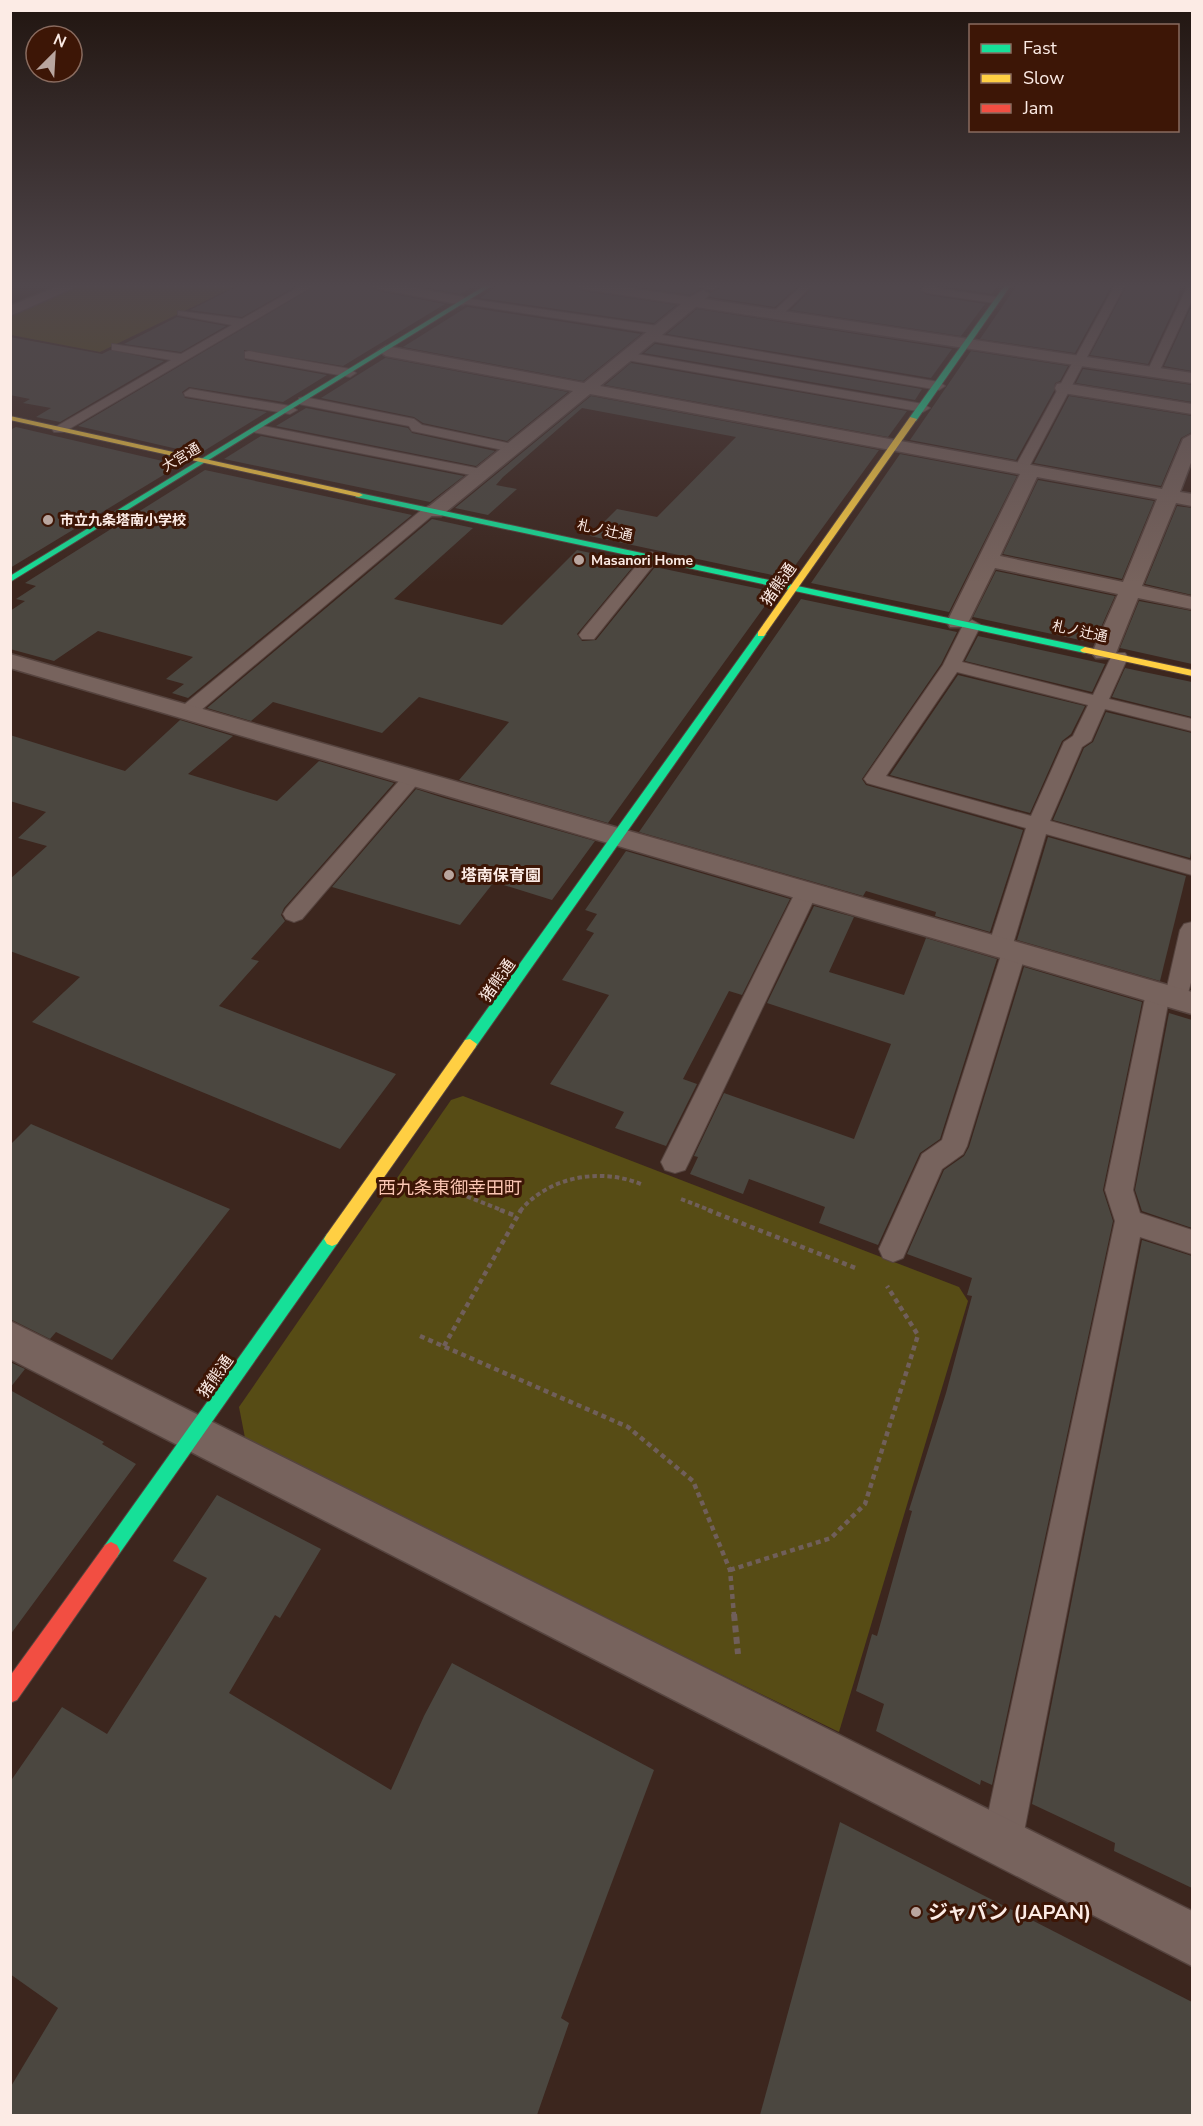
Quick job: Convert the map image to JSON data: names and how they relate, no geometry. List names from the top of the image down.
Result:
{
  "streets": {
    "street": ["大宮通", "札ノ辻通", "猪熊通"]
  },
  "crossings": [
    ["大宮通", "札ノ辻通"],
    ["札ノ辻通", "猪熊通"]
  ],
  "districts": ["西九条東御幸田町"],
  "places": [
    "市立九条塔南小学校",
    "Masanori Home",
    "塔南保育園",
    "ジャパン (JAPAN)"
  ],
  "legend": ["Fast", "Slow", "Jam"],
  "north": "top right"
}
